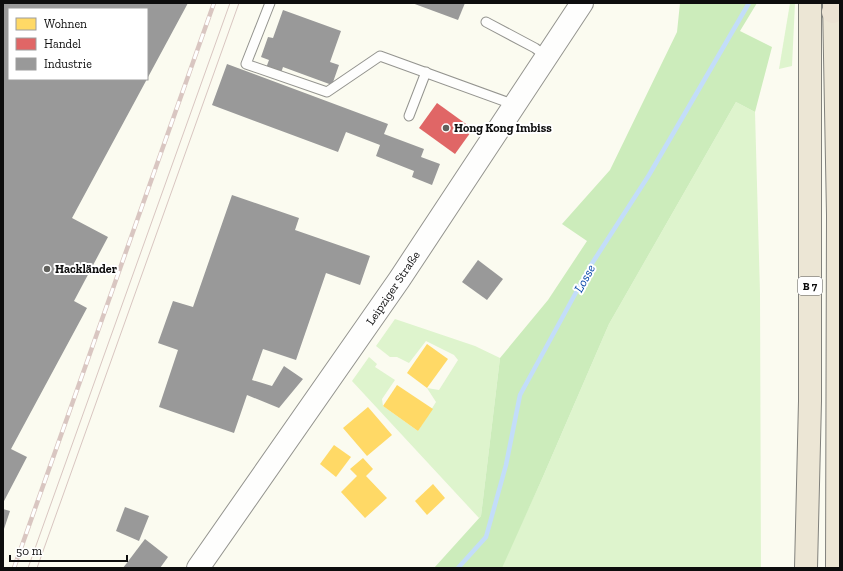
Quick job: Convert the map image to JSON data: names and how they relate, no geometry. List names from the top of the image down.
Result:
{
  "streets": {
    "highway": ["B 7"],
    "street": ["Leipziger Straße"]
  },
  "water": ["Losse"],
  "places": ["Hong Kong Imbiss", "Hackländer"],
  "legend": ["Wohnen", "Handel", "Industrie"],
  "scale_bar": "50 m"
}
